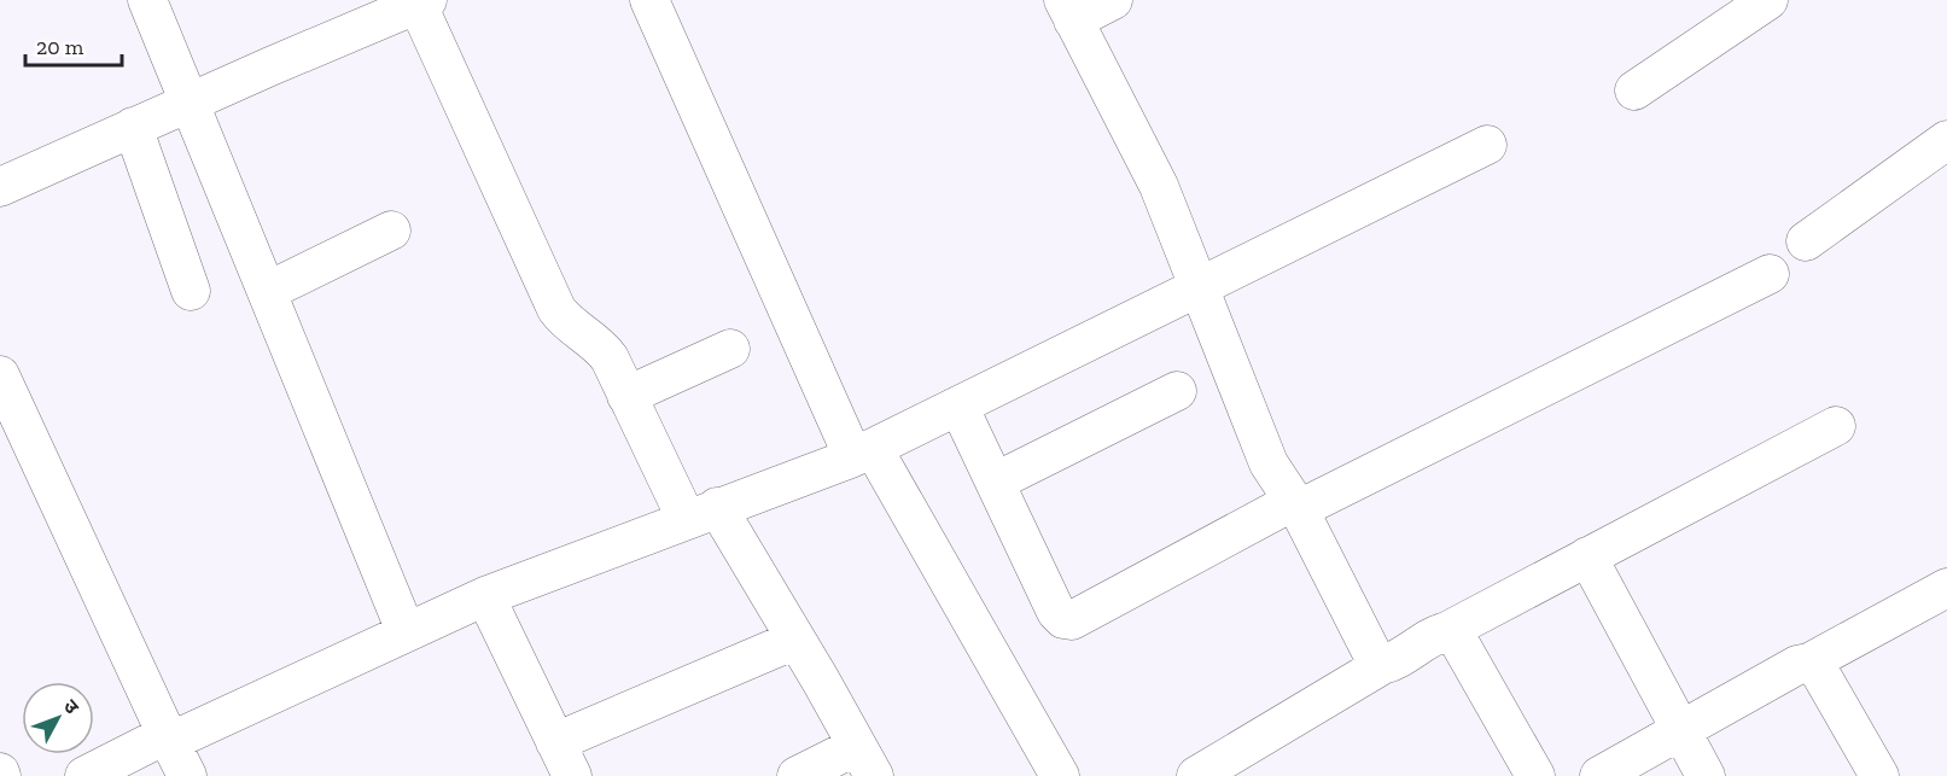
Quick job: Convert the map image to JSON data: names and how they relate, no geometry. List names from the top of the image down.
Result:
{
  "scale_bar": "20 m",
  "north": "top right"
}
